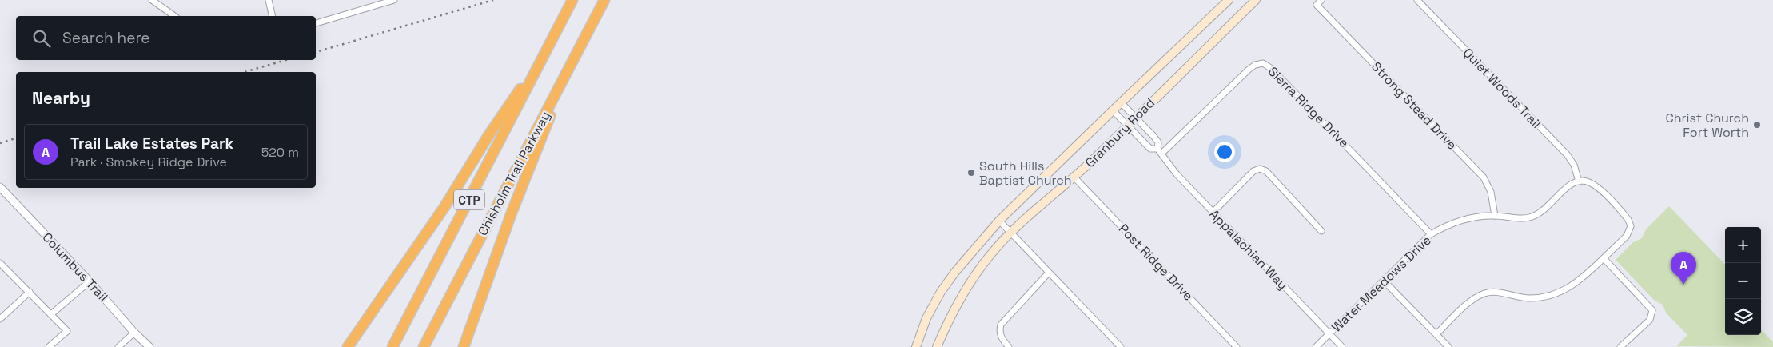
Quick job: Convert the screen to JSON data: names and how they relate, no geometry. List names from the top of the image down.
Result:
{
  "streets": {
    "highway": ["Chisholm Trail Parkway", "CTP"],
    "main road": ["Granbury Road"],
    "street": [
      "Quiet Woods Trail",
      "Strong Stead Drive",
      "Sierra Ridge Drive",
      "Appalachian Way",
      "Post Ridge Drive",
      "Columbus Trail",
      "Water Meadows Drive"
    ]
  },
  "crossings": [
    ["Quiet Woods Trail", "Water Meadows Drive"],
    ["Strong Stead Drive", "Water Meadows Drive"],
    ["Sierra Ridge Drive", "Appalachian Way"],
    ["Sierra Ridge Drive", "Water Meadows Drive"],
    ["Granbury Road", "Appalachian Way"],
    ["Granbury Road", "Post Ridge Drive"],
    ["Appalachian Way", "Water Meadows Drive"]
  ],
  "places": ["Christ Church Fort Worth", "South Hills Baptist Church"],
  "page": {
    "search": "Search here",
    "heading": "Nearby",
    "list": [
      {
        "mark": "A",
        "name": "Trail Lake Estates Park",
        "note": "Park · Smokey Ridge Drive",
        "value": "520 m"
      }
    ],
    "map_buttons": ["+", "−"],
    "pins": "A"
  }
}
